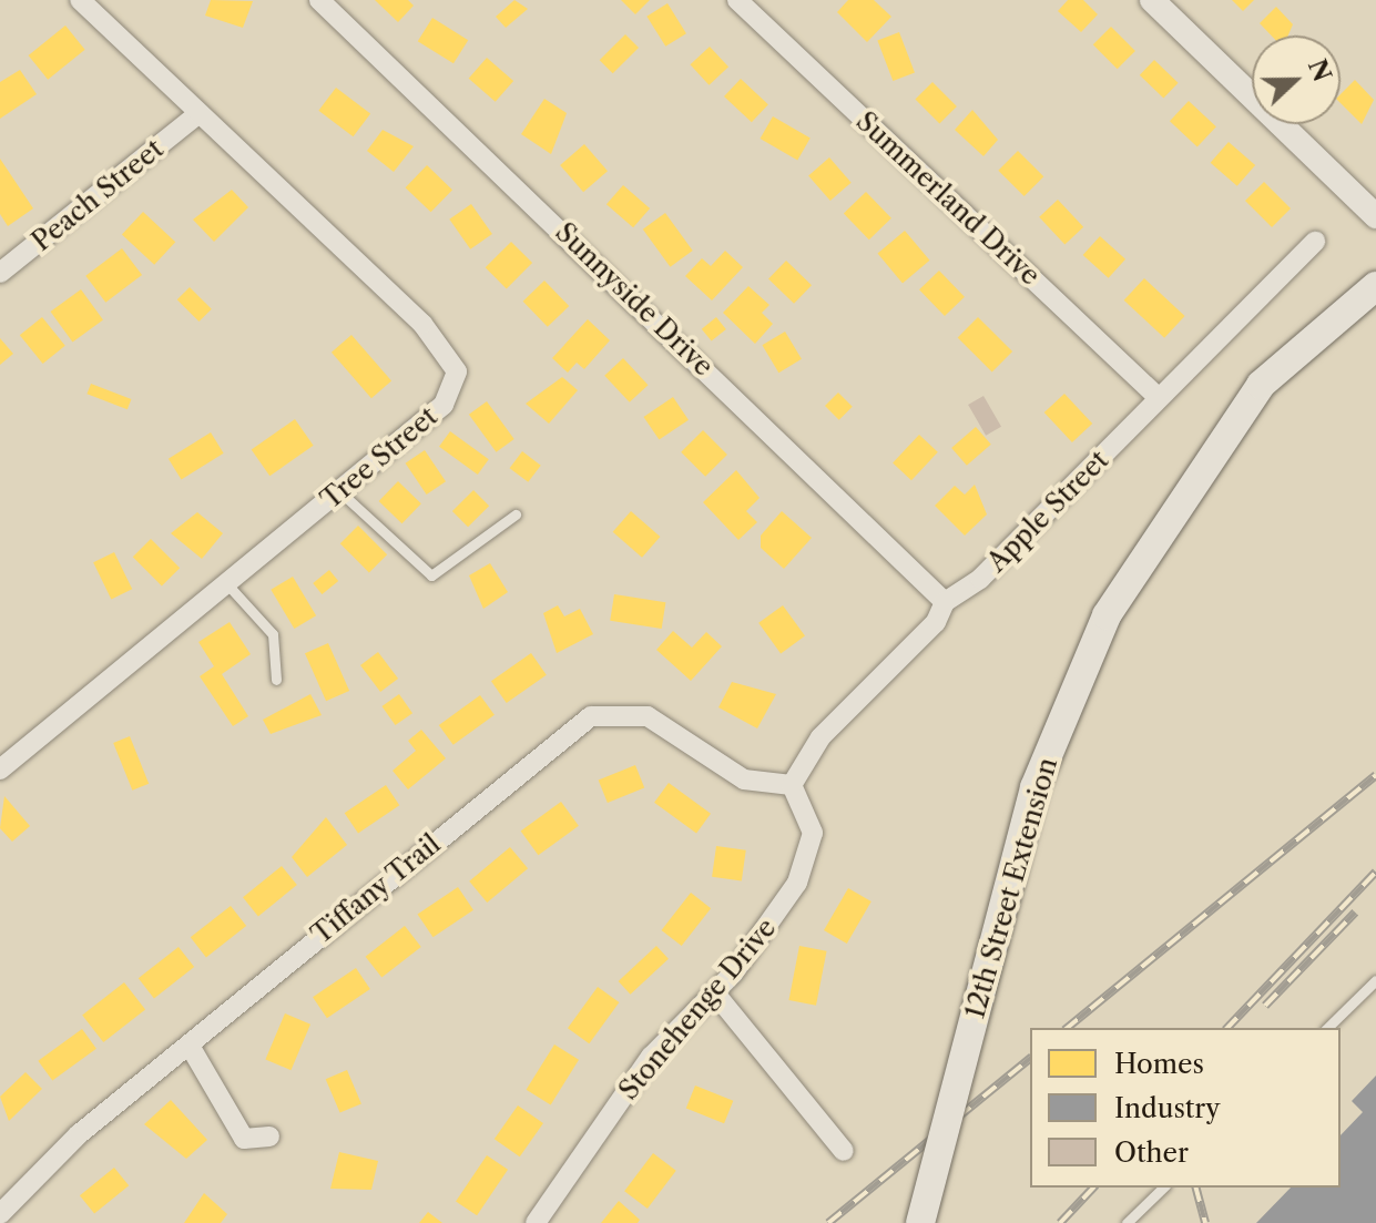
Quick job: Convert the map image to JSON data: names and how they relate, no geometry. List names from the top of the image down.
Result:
{
  "streets": {
    "main road": ["12th Street Extension"],
    "street": [
      "Peach Street",
      "Summerland Drive",
      "Sunnyside Drive",
      "Tree Street",
      "Apple Street",
      "Tiffany Trail",
      "Stonehenge Drive"
    ]
  },
  "crossings": [
    ["Peach Street", "Tree Street"],
    ["Summerland Drive", "Apple Street"],
    ["Sunnyside Drive", "Apple Street"],
    ["Apple Street", "Tiffany Trail"],
    ["Apple Street", "Stonehenge Drive"],
    ["Tiffany Trail", "Stonehenge Drive"]
  ],
  "legend": ["Homes", "Industry", "Other"],
  "north": "right"
}
